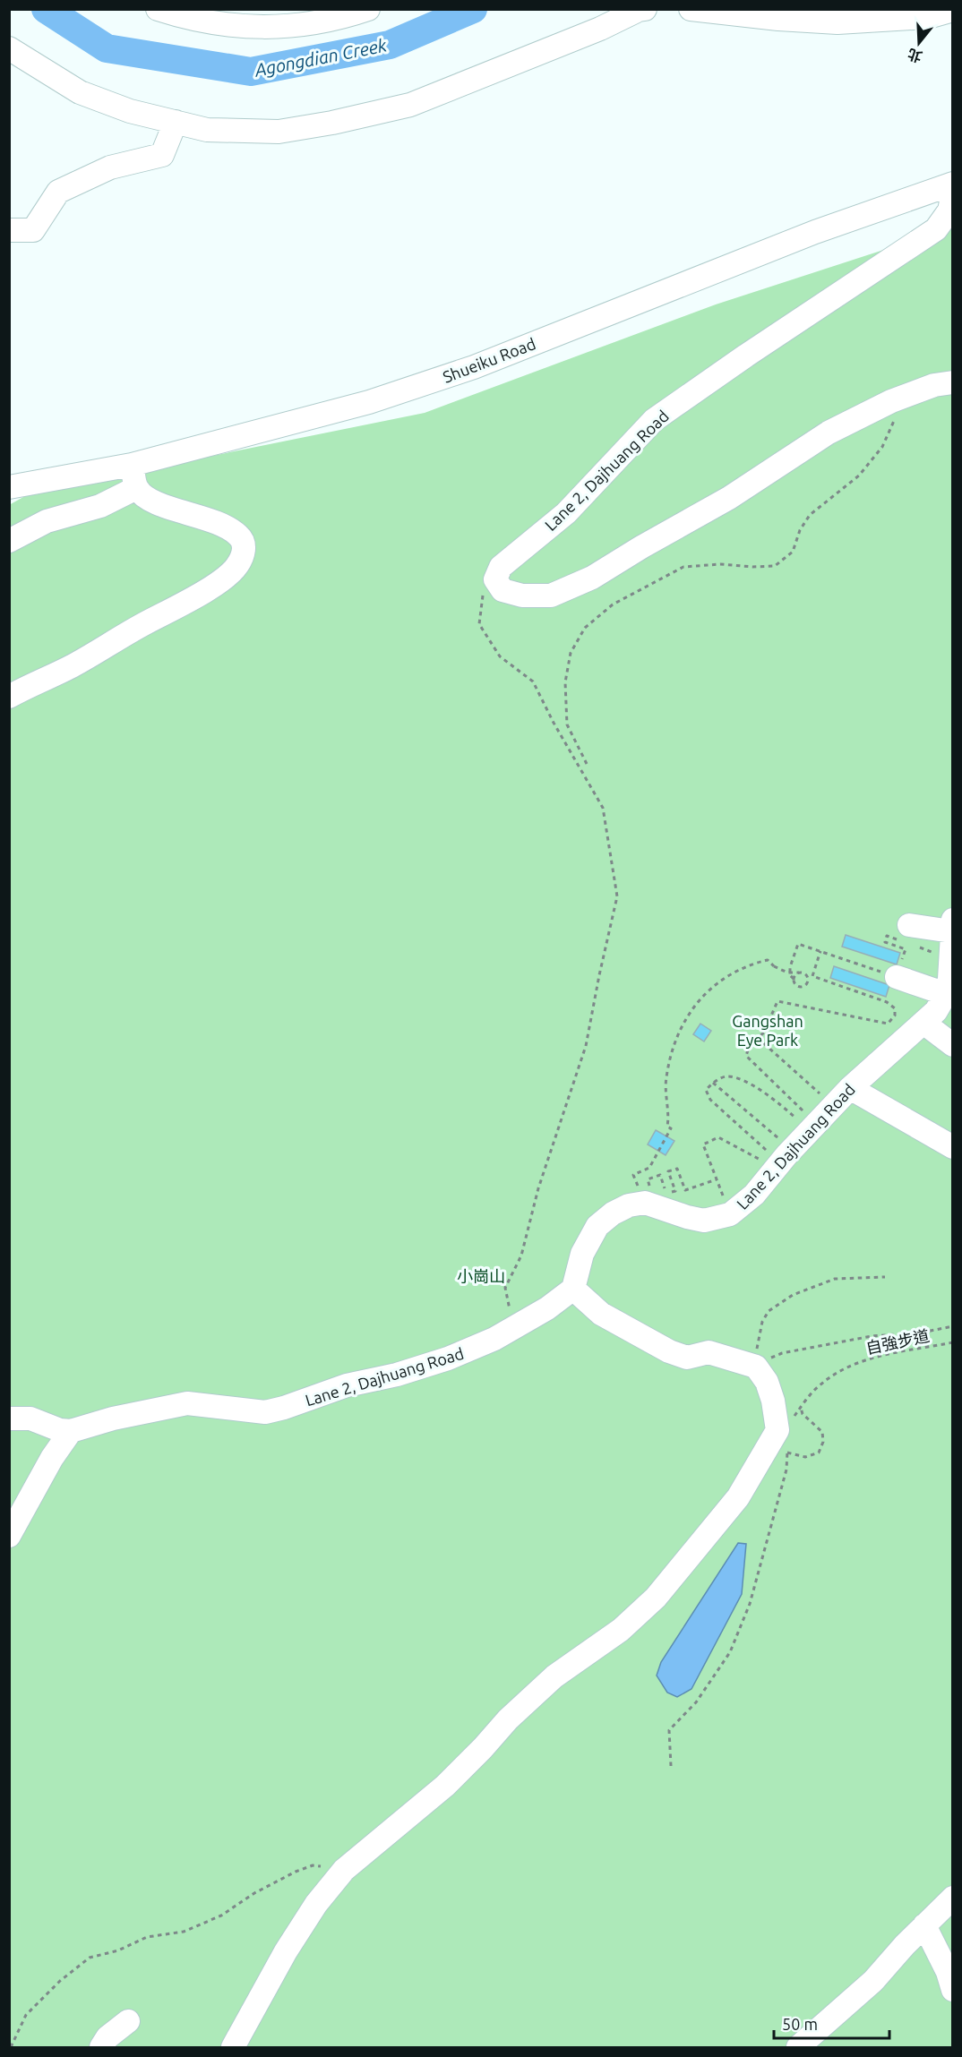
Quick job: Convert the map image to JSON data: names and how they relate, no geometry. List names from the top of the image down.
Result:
{
  "streets": {
    "street": ["Shueiku Road", "Lane 2, Dajhuang Road"],
    "path": ["自強步道"]
  },
  "water": ["Agongdian Creek"],
  "parks": ["Gangshan Eye Park", "小崗山"],
  "scale_bar": "50 m",
  "north": "bottom"
}
